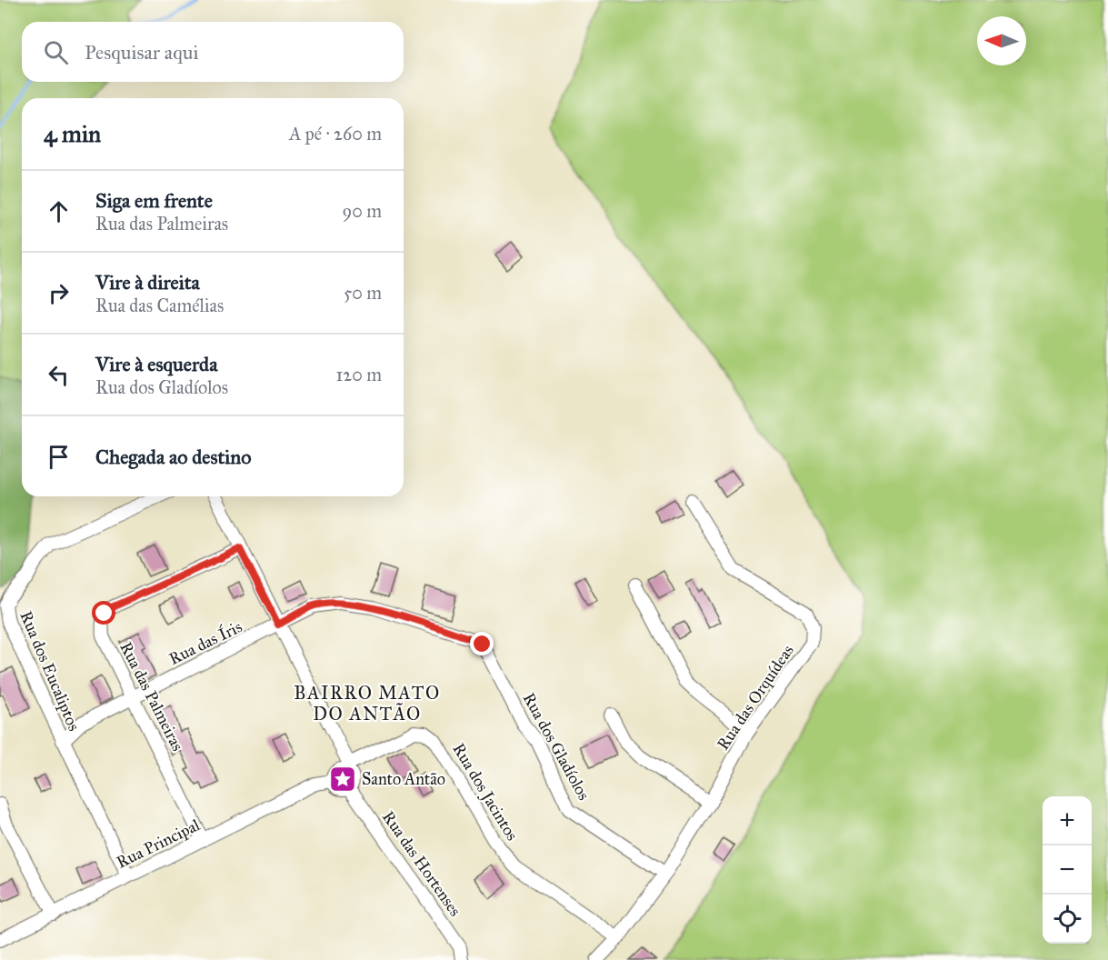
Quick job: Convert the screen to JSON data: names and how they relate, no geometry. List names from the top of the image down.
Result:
{
  "streets": {
    "street": [
      "Rua das Íris",
      "Rua dos Eucaliptos",
      "Rua das Palmeiras",
      "Rua das Orquídeas",
      "Rua dos Gladíolos",
      "Rua dos Jacintos",
      "Rua Principal",
      "Rua das Hortenses"
    ]
  },
  "crossings": [
    ["Rua das Íris", "Rua dos Eucaliptos"],
    ["Rua das Íris", "Rua das Palmeiras"],
    ["Rua das Íris", "Rua dos Gladíolos"],
    ["Rua dos Eucaliptos", "Rua Principal"],
    ["Rua das Palmeiras", "Rua Principal"],
    ["Rua das Orquídeas", "Rua dos Gladíolos"],
    ["Rua das Orquídeas", "Rua dos Jacintos"],
    ["Rua dos Jacintos", "Rua Principal"],
    ["Rua dos Jacintos", "Rua das Hortenses"],
    ["Rua Principal", "Rua das Hortenses"]
  ],
  "districts": ["BAIRRO MATO DO ANTÃO"],
  "places": {
    "place": ["Santo Antão"]
  },
  "north": "left",
  "page": {
    "search": "Pesquisar aqui",
    "heading": ["4 min", "A pé · 260 m"],
    "list": [
      ["Siga em frente", "Rua das Palmeiras", "90 m"],
      ["Vire à direita", "Rua das Camélias", "50 m"],
      ["Vire à esquerda", "Rua dos Gladíolos", "120 m"],
      "Chegada ao destino"
    ],
    "map_buttons": ["+", "−"]
  }
}
